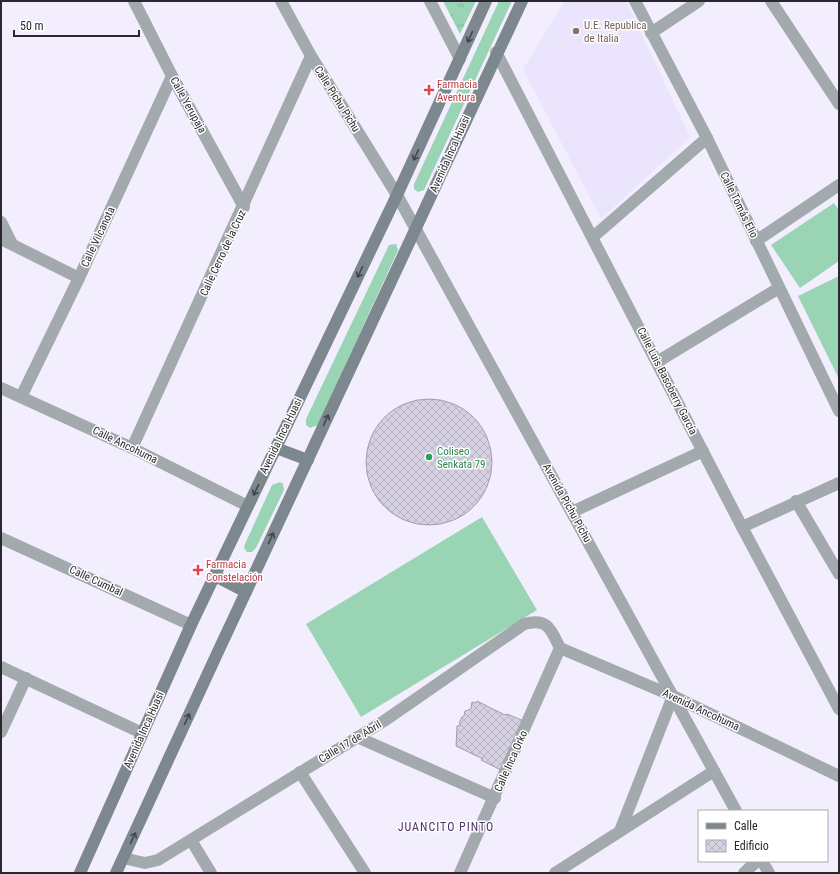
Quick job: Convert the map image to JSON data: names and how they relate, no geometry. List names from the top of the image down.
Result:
{
  "streets": {
    "street": [
      "Calle Pichu Pichu",
      "Calle Yerupaja",
      "Avenida Inca Huasi",
      "Calle Tomás Elio",
      "Calle Vilcanota",
      "Calle Cerro de la Cruz",
      "Calle Luis Basoberry García",
      "Calle Ancohuma",
      "Avenida Pichu Pichu",
      "Calle Cumbal",
      "Avenida Ancohuma",
      "Calle 17 de Abril",
      "Calle Inca Orko"
    ]
  },
  "crossings": [
    ["Calle Pichu Pichu", "Avenida Inca Huasi"],
    ["Calle Pichu Pichu", "Calle Cerro de la Cruz"],
    ["Calle Pichu Pichu", "Avenida Pichu Pichu"],
    ["Calle Yerupaja", "Calle Vilcanota"],
    ["Calle Yerupaja", "Calle Cerro de la Cruz"],
    ["Avenida Inca Huasi", "Calle Luis Basoberry García"],
    ["Avenida Inca Huasi", "Calle Ancohuma"],
    ["Avenida Inca Huasi", "Avenida Pichu Pichu"],
    ["Avenida Inca Huasi", "Calle Cumbal"],
    ["Avenida Inca Huasi", "Calle 17 de Abril"],
    ["Calle Vilcanota", "Calle Ancohuma"],
    ["Calle Cerro de la Cruz", "Calle Ancohuma"],
    ["Avenida Pichu Pichu", "Avenida Ancohuma"],
    ["Avenida Ancohuma", "Calle 17 de Abril"],
    ["Avenida Ancohuma", "Calle Inca Orko"],
    ["Calle 17 de Abril", "Calle Inca Orko"]
  ],
  "districts": ["JUANCITO PINTO"],
  "places": {
    "other": ["U.E. Republica de Italia", "Coliseo Senkata 79"],
    "health": ["Farmacia Aventura", "Farmacia Constelación"]
  },
  "legend": ["Calle", "Edificio"],
  "scale_bar": "50 m"
}
